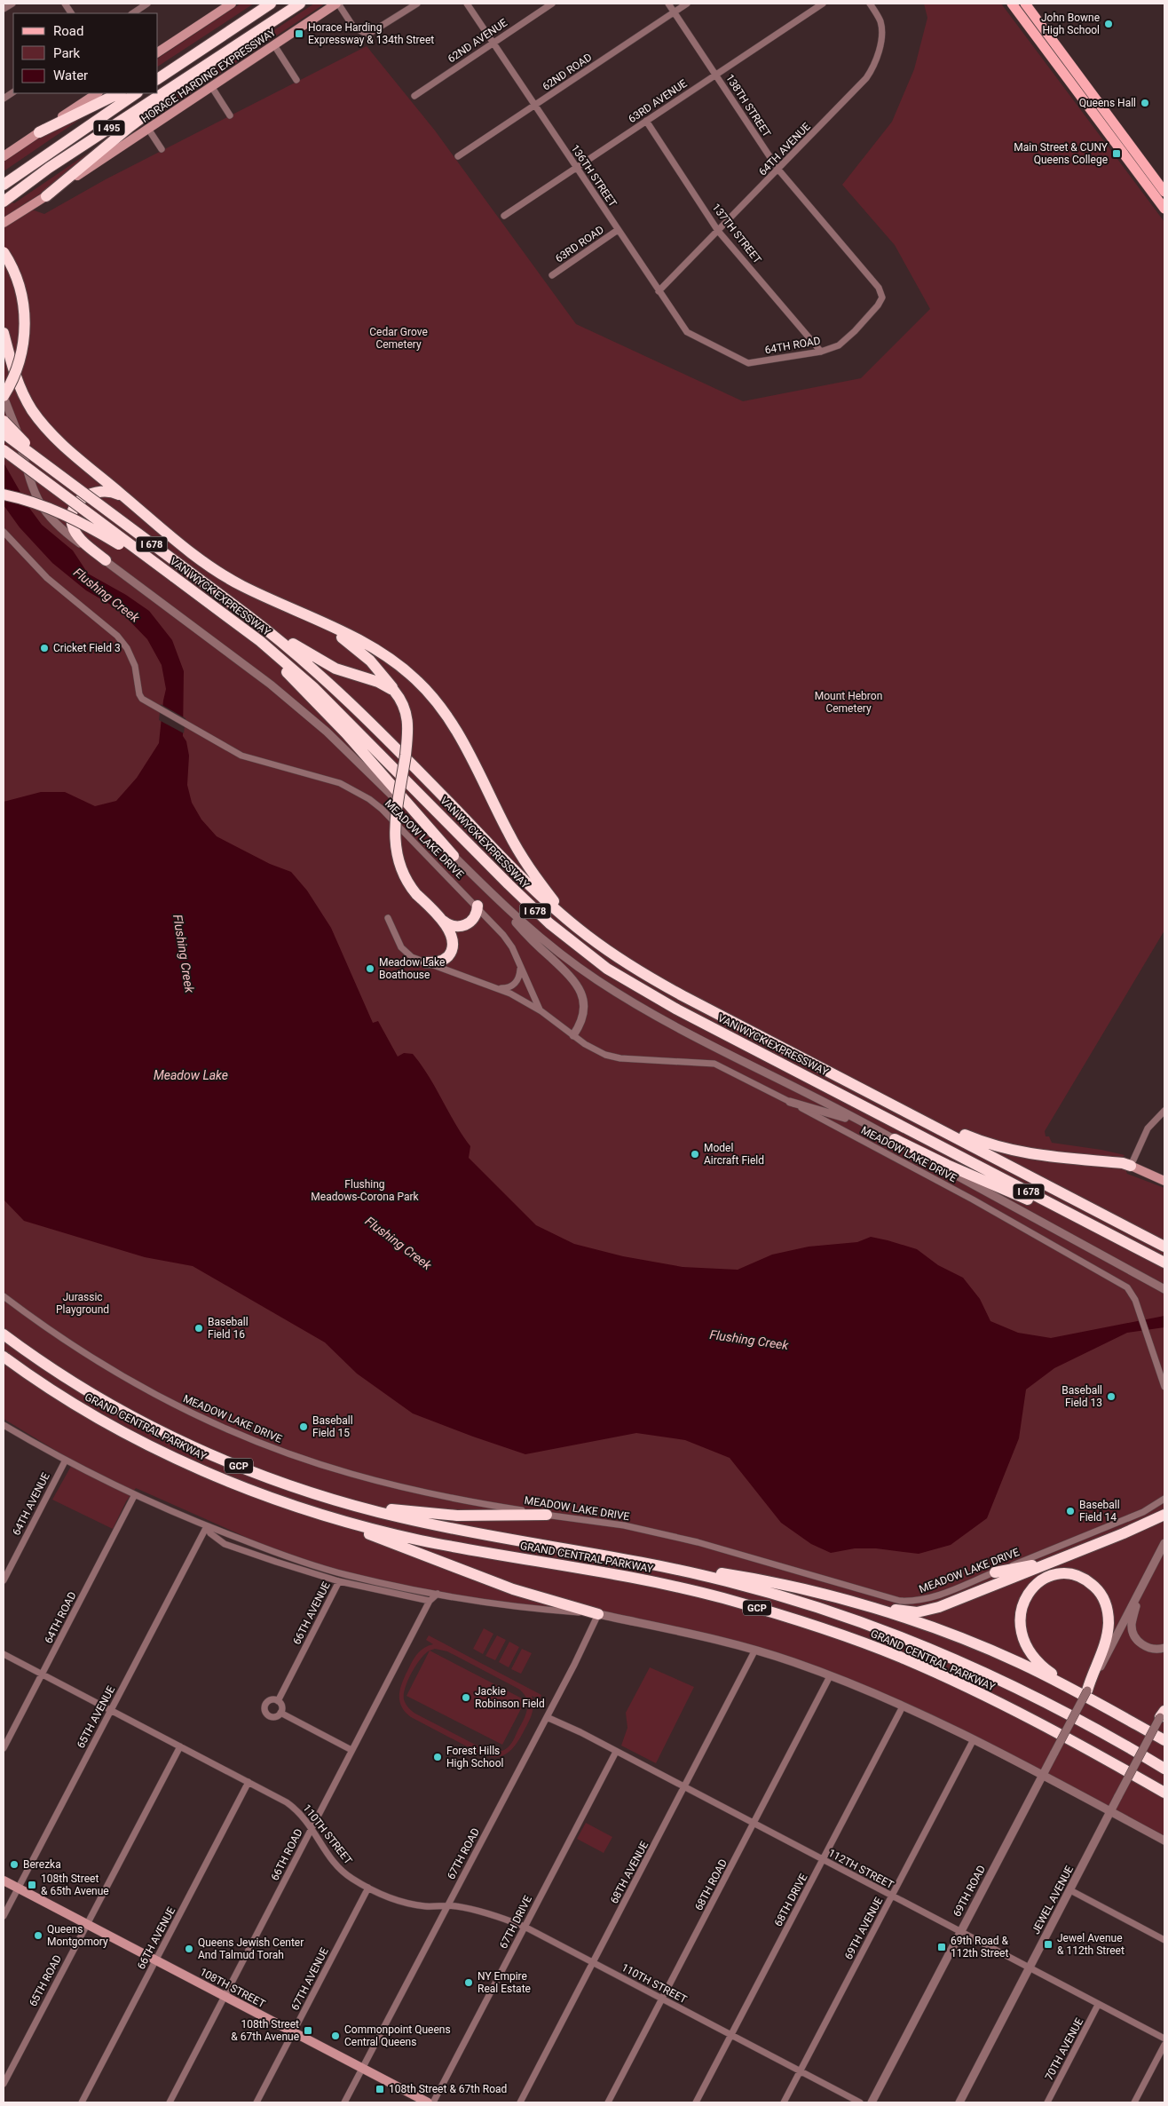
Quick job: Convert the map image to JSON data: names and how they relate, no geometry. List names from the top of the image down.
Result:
{
  "streets": {
    "highway": [
      "I 495",
      "I 678",
      "VAN WYCK EXPRESSWAY",
      "GRAND CENTRAL PARKWAY",
      "GCP"
    ],
    "main road": ["HORACE HARDING EXPRESSWAY", "108TH STREET"],
    "street": [
      "62ND AVENUE",
      "62ND ROAD",
      "63RD AVENUE",
      "138TH STREET",
      "64TH AVENUE",
      "136TH STREET",
      "137TH STREET",
      "63RD ROAD",
      "64TH ROAD",
      "MEADOW LAKE DRIVE",
      "66TH AVENUE",
      "65TH AVENUE",
      "110TH STREET",
      "67TH ROAD",
      "66TH ROAD",
      "112TH STREET",
      "68TH AVENUE",
      "68TH ROAD",
      "69TH ROAD",
      "68TH DRIVE",
      "JEWEL AVENUE",
      "67TH DRIVE",
      "69TH AVENUE",
      "67TH AVENUE",
      "65TH ROAD",
      "70TH AVENUE"
    ]
  },
  "crossings": [
    ["62ND AVENUE", "136TH STREET"],
    ["62ND ROAD", "138TH STREET"],
    ["62ND ROAD", "136TH STREET"],
    ["63RD AVENUE", "138TH STREET"],
    ["63RD AVENUE", "136TH STREET"],
    ["63RD AVENUE", "137TH STREET"],
    ["138TH STREET", "64TH AVENUE"],
    ["138TH STREET", "64TH ROAD"],
    ["64TH AVENUE", "136TH STREET"],
    ["64TH AVENUE", "137TH STREET"],
    ["136TH STREET", "63RD ROAD"],
    ["136TH STREET", "64TH ROAD"],
    ["137TH STREET", "64TH ROAD"],
    ["64TH ROAD", "110TH STREET"],
    ["66TH AVENUE", "110TH STREET"],
    ["66TH AVENUE", "108TH STREET"],
    ["65TH AVENUE", "110TH STREET"],
    ["65TH AVENUE", "108TH STREET"],
    ["110TH STREET", "67TH ROAD"],
    ["110TH STREET", "66TH ROAD"],
    ["110TH STREET", "68TH AVENUE"],
    ["110TH STREET", "68TH ROAD"],
    ["110TH STREET", "68TH DRIVE"],
    ["110TH STREET", "67TH DRIVE"],
    ["110TH STREET", "69TH AVENUE"],
    ["110TH STREET", "67TH AVENUE"],
    ["110TH STREET", "65TH ROAD"],
    ["67TH ROAD", "112TH STREET"],
    ["67TH ROAD", "108TH STREET"],
    ["66TH ROAD", "108TH STREET"],
    ["112TH STREET", "68TH AVENUE"],
    ["112TH STREET", "68TH ROAD"],
    ["112TH STREET", "69TH ROAD"],
    ["112TH STREET", "68TH DRIVE"],
    ["112TH STREET", "JEWEL AVENUE"],
    ["112TH STREET", "67TH DRIVE"],
    ["112TH STREET", "69TH AVENUE"],
    ["112TH STREET", "70TH AVENUE"],
    ["67TH AVENUE", "108TH STREET"],
    ["65TH ROAD", "108TH STREET"]
  ],
  "water": ["Flushing Creek", "Meadow Lake"],
  "parks": [
    "Cedar Grove Cemetery",
    "Mount Hebron Cemetery",
    "Flushing Meadows-Corona Park",
    "Jurassic Playground"
  ],
  "places": {
    "other": [
      "John Bowne High School",
      "Queens Hall",
      "Cricket Field 3",
      "Meadow Lake Boathouse",
      "Model Aircraft Field",
      "Baseball Field 16",
      "Baseball Field 13",
      "Baseball Field 15",
      "Baseball Field 14",
      "Jackie Robinson Field",
      "Forest Hills High School",
      "Berezka",
      "Queens Montgomory",
      "Queens Jewish Center And Talmud Torah",
      "NY Empire Real Estate",
      "Commonpoint Queens Central Queens"
    ],
    "transit": [
      "Horace Harding Expressway & 134th Street",
      "Main Street & CUNY Queens College",
      "108th Street & 65th Avenue",
      "Jewel Avenue & 112th Street",
      "69th Road & 112th Street",
      "108th Street & 67th Avenue",
      "108th Street & 67th Road"
    ]
  },
  "legend": ["Road", "Park", "Water"]
}
